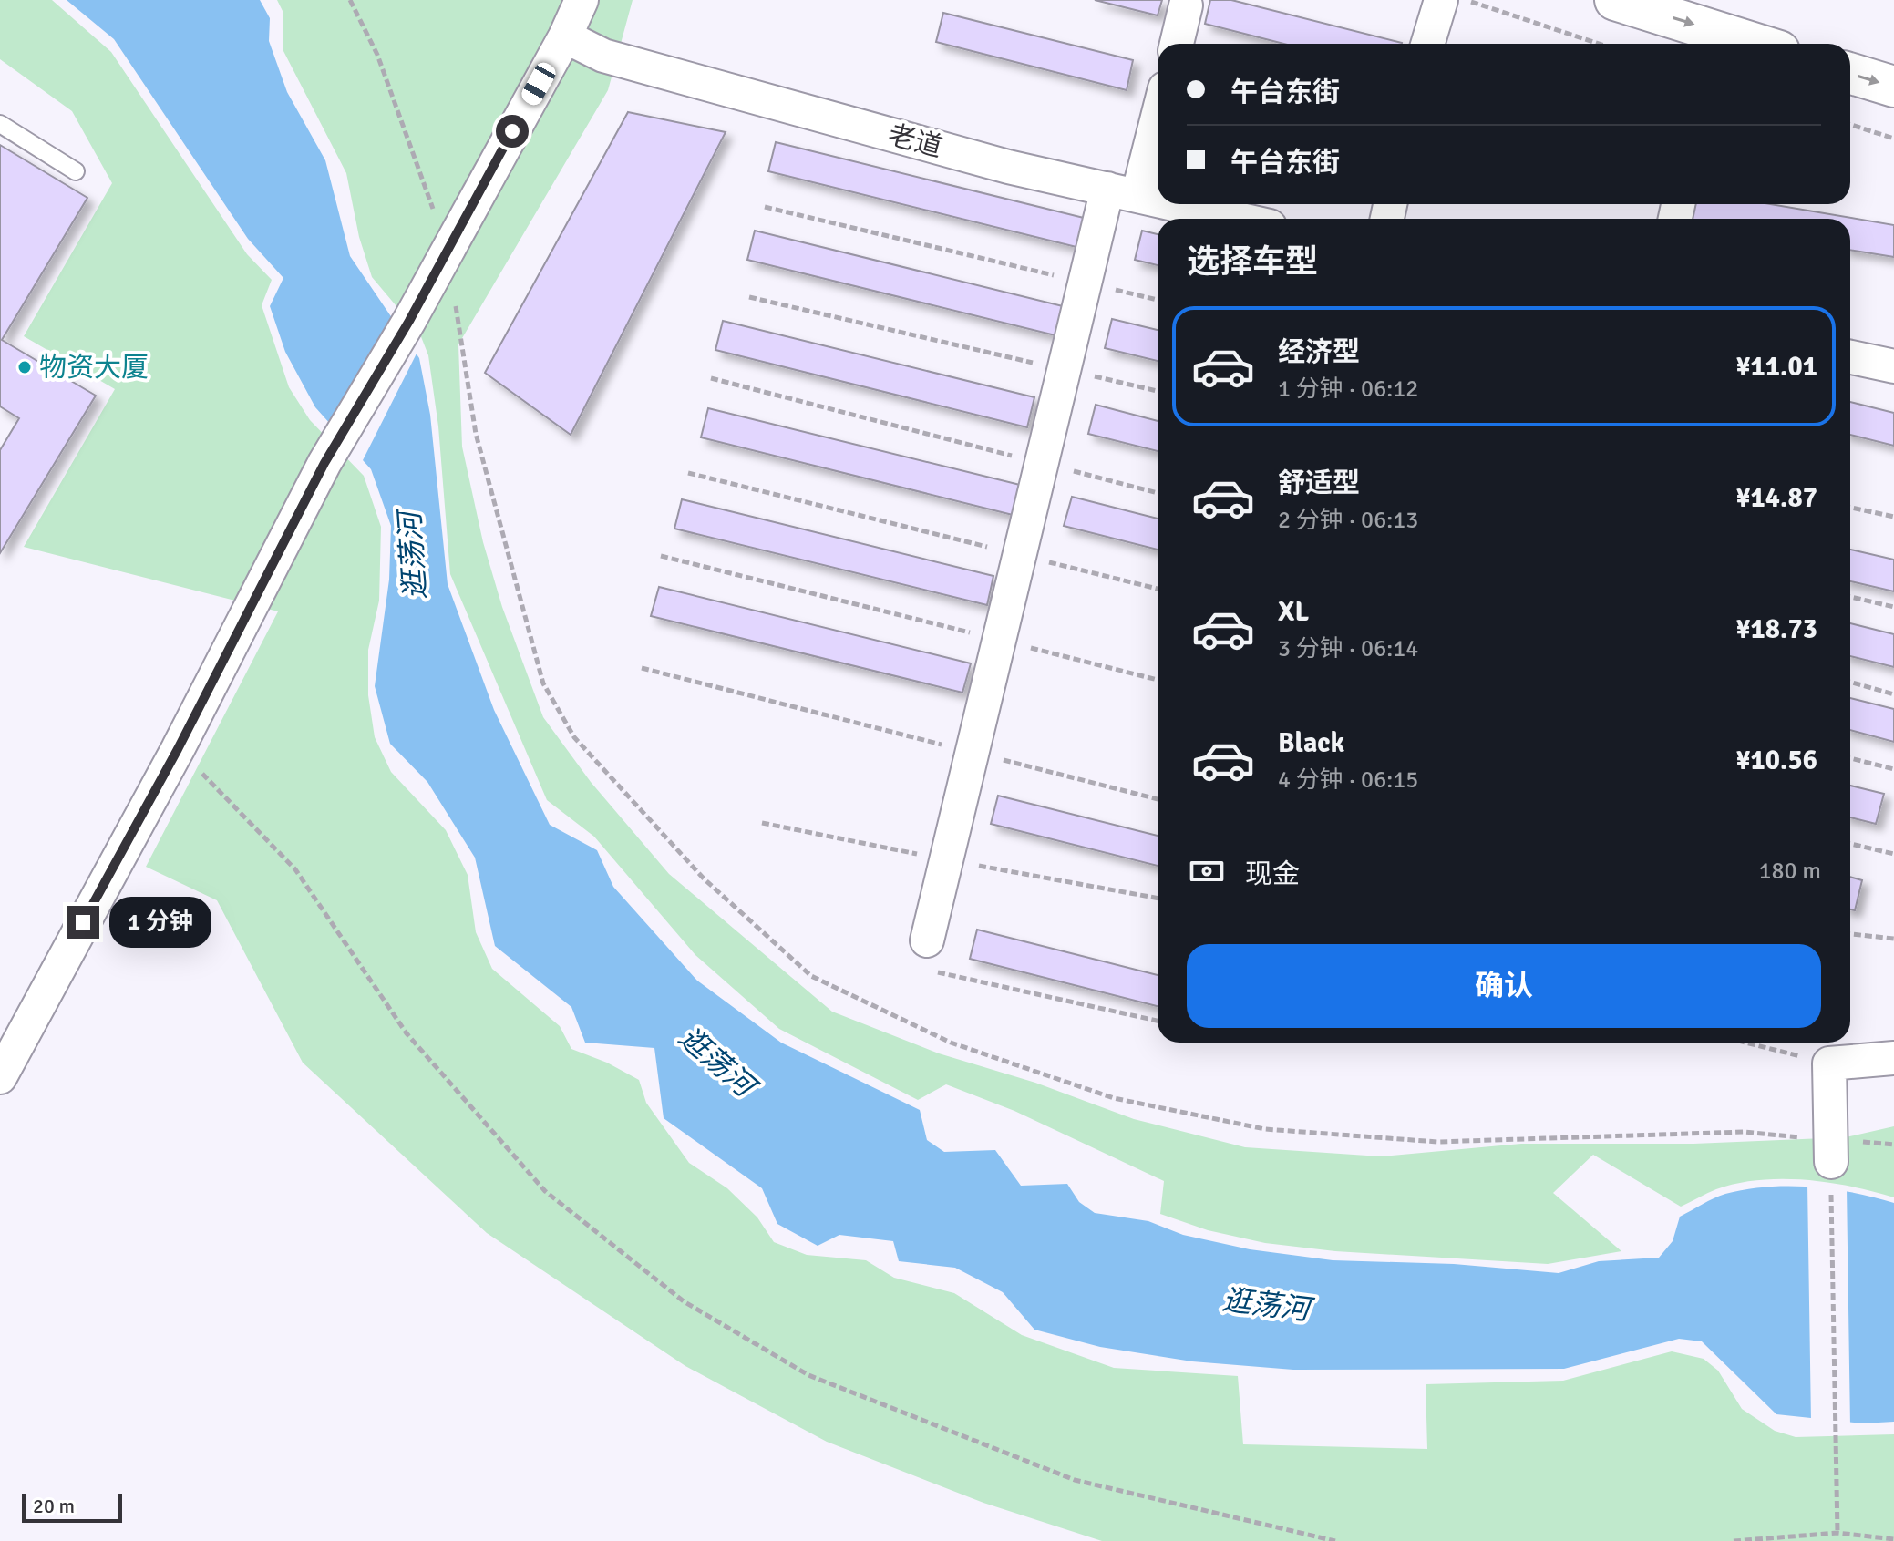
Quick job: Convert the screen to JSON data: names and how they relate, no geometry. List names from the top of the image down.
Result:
{
  "streets": {
    "street": ["老道"]
  },
  "water": ["逛荡河"],
  "places": ["物资大厦"],
  "scale_bar": "20 m",
  "page": {
    "banner": ["午台东街", "午台东街"],
    "heading": "选择车型",
    "list": [
      {
        "name": "经济型",
        "note": "1 分钟 · 06:12",
        "value": "¥11.01"
      },
      {
        "name": "舒适型",
        "note": "2 分钟 · 06:13",
        "value": "¥14.87"
      },
      {
        "name": "XL",
        "note": "3 分钟 · 06:14",
        "value": "¥18.73"
      },
      {
        "name": "Black",
        "note": "4 分钟 · 06:15",
        "value": "¥10.56"
      }
    ],
    "pay": ["现金", "180 m"],
    "bubble": "1 分钟",
    "buttons": "确认",
    "scale": "20 m"
  }
}
